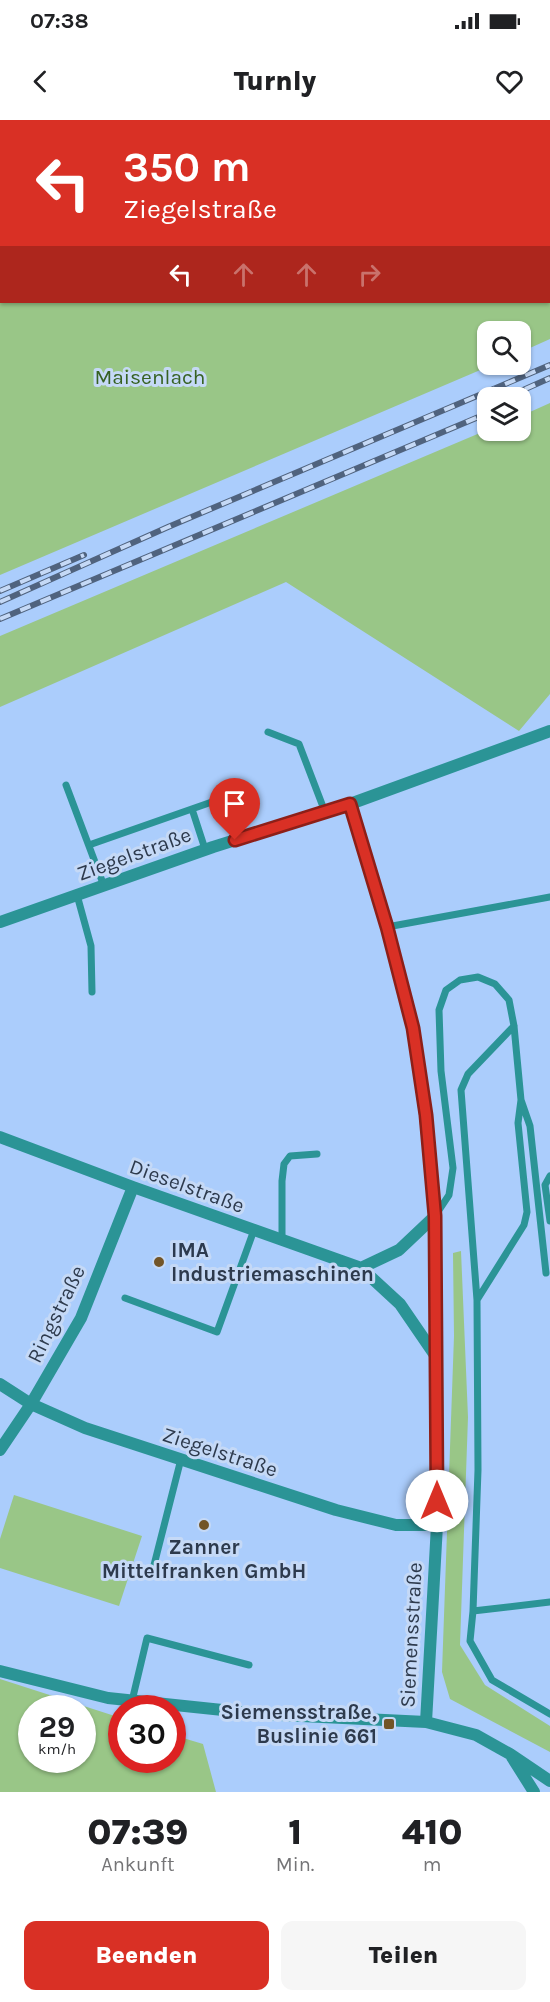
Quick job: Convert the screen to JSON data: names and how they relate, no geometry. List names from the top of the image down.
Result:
{
  "streets": {
    "street": [
      "Ziegelstraße",
      "Dieselstraße",
      "Ringstraße",
      "Siemensstraße"
    ]
  },
  "crossings": [
    ["Ziegelstraße", "Ringstraße"],
    ["Ziegelstraße", "Siemensstraße"],
    ["Dieselstraße", "Ringstraße"],
    ["Dieselstraße", "Siemensstraße"]
  ],
  "parks": ["Maisenlach"],
  "places": {
    "other": ["IMA Industriemaschinen", "Zanner Mittelfranken GmbH"],
    "transit": ["Siemensstraße, Buslinie 661"]
  },
  "page": {
    "status": "07:38",
    "header": "Turnly",
    "turn": ["350 m", "Ziegelstraße"],
    "speed": "29 km/h",
    "limit": "30",
    "eta": [
      "07:39",
      "Ankunft",
      "1",
      "Min.",
      "410",
      "m"
    ],
    "buttons": ["Beenden", "Teilen"]
  }
}
